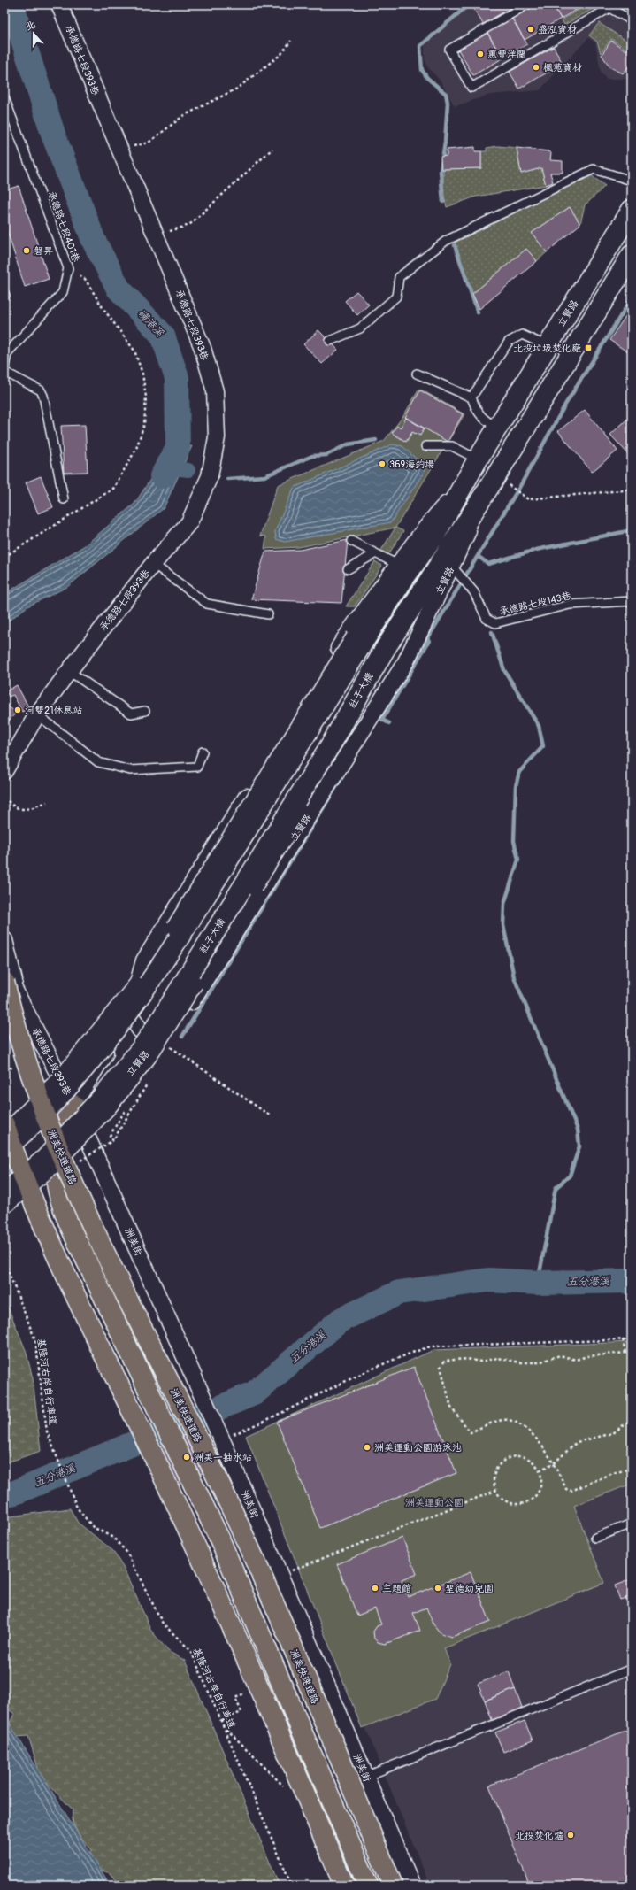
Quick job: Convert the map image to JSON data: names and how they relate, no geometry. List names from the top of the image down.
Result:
{
  "streets": {
    "highway": ["洲美快速道路"],
    "street": [
      "承德路七段393巷",
      "立賢路",
      "社子大橋",
      "洲美街"
    ],
    "lane": ["承德路七段401巷", "承德路七段143巷"],
    "path": ["基隆河右岸自行車道"]
  },
  "crossings": [
    ["承德路七段393巷", "立賢路"],
    ["承德路七段393巷", "洲美街"],
    ["立賢路", "承德路七段143巷"],
    ["立賢路", "社子大橋"],
    ["立賢路", "洲美街"]
  ],
  "water": ["磺港溪", "五分港溪"],
  "parks": ["洲美運動公園"],
  "places": {
    "other": [
      "盛泓資材",
      "蕙豐洋蘭",
      "楓苑資材",
      "磐昇",
      "369海釣場",
      "河雙21休息站",
      "洲美運動公園游泳池",
      "洲美一抽水站",
      "主題館",
      "聖德幼兒園",
      "北投焚化爐"
    ],
    "transit": ["北投垃圾焚化廠"]
  },
  "north": "top"
}
